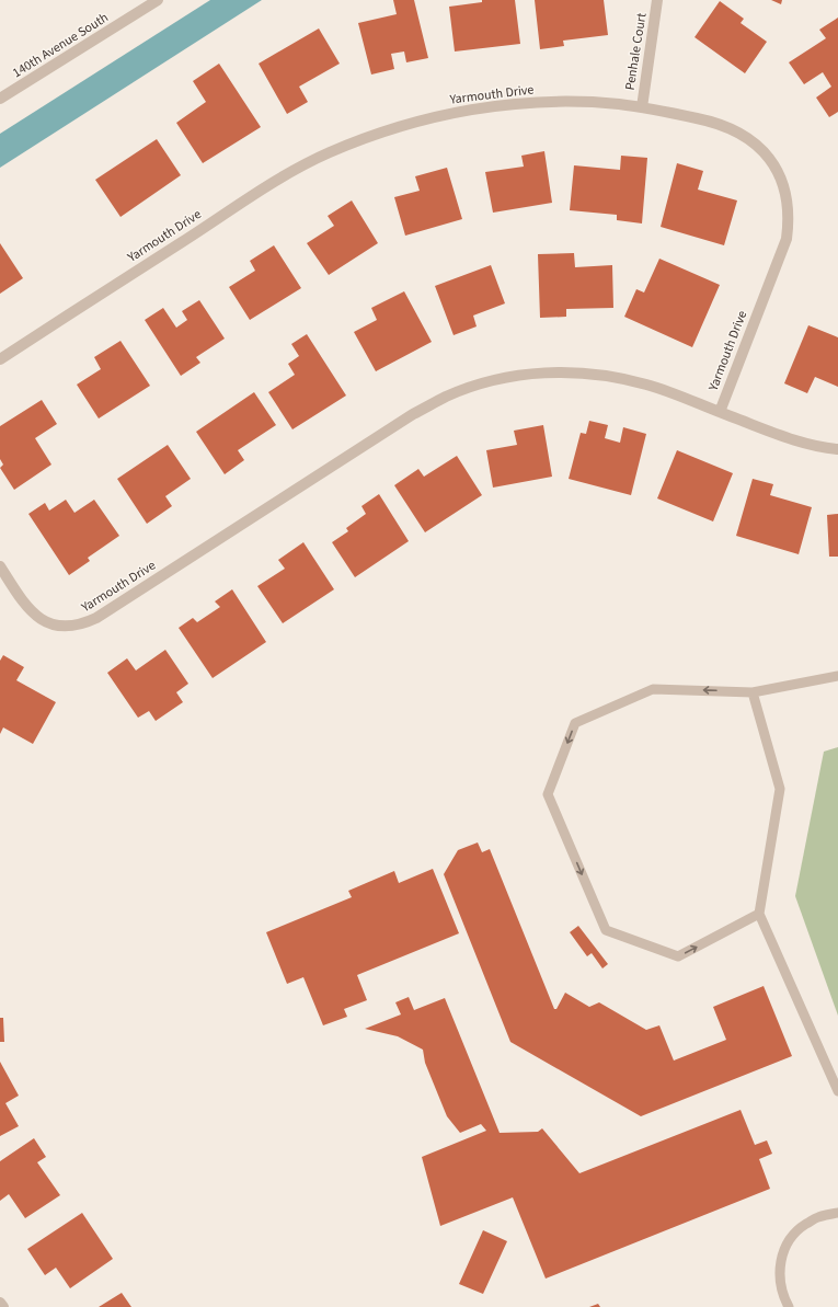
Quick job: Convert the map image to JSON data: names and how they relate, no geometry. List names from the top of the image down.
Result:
{
  "streets": {
    "street": ["140th Avenue South", "Penhale Court", "Yarmouth Drive"]
  },
  "crossings": [
    ["Penhale Court", "Yarmouth Drive"]
  ]
}
